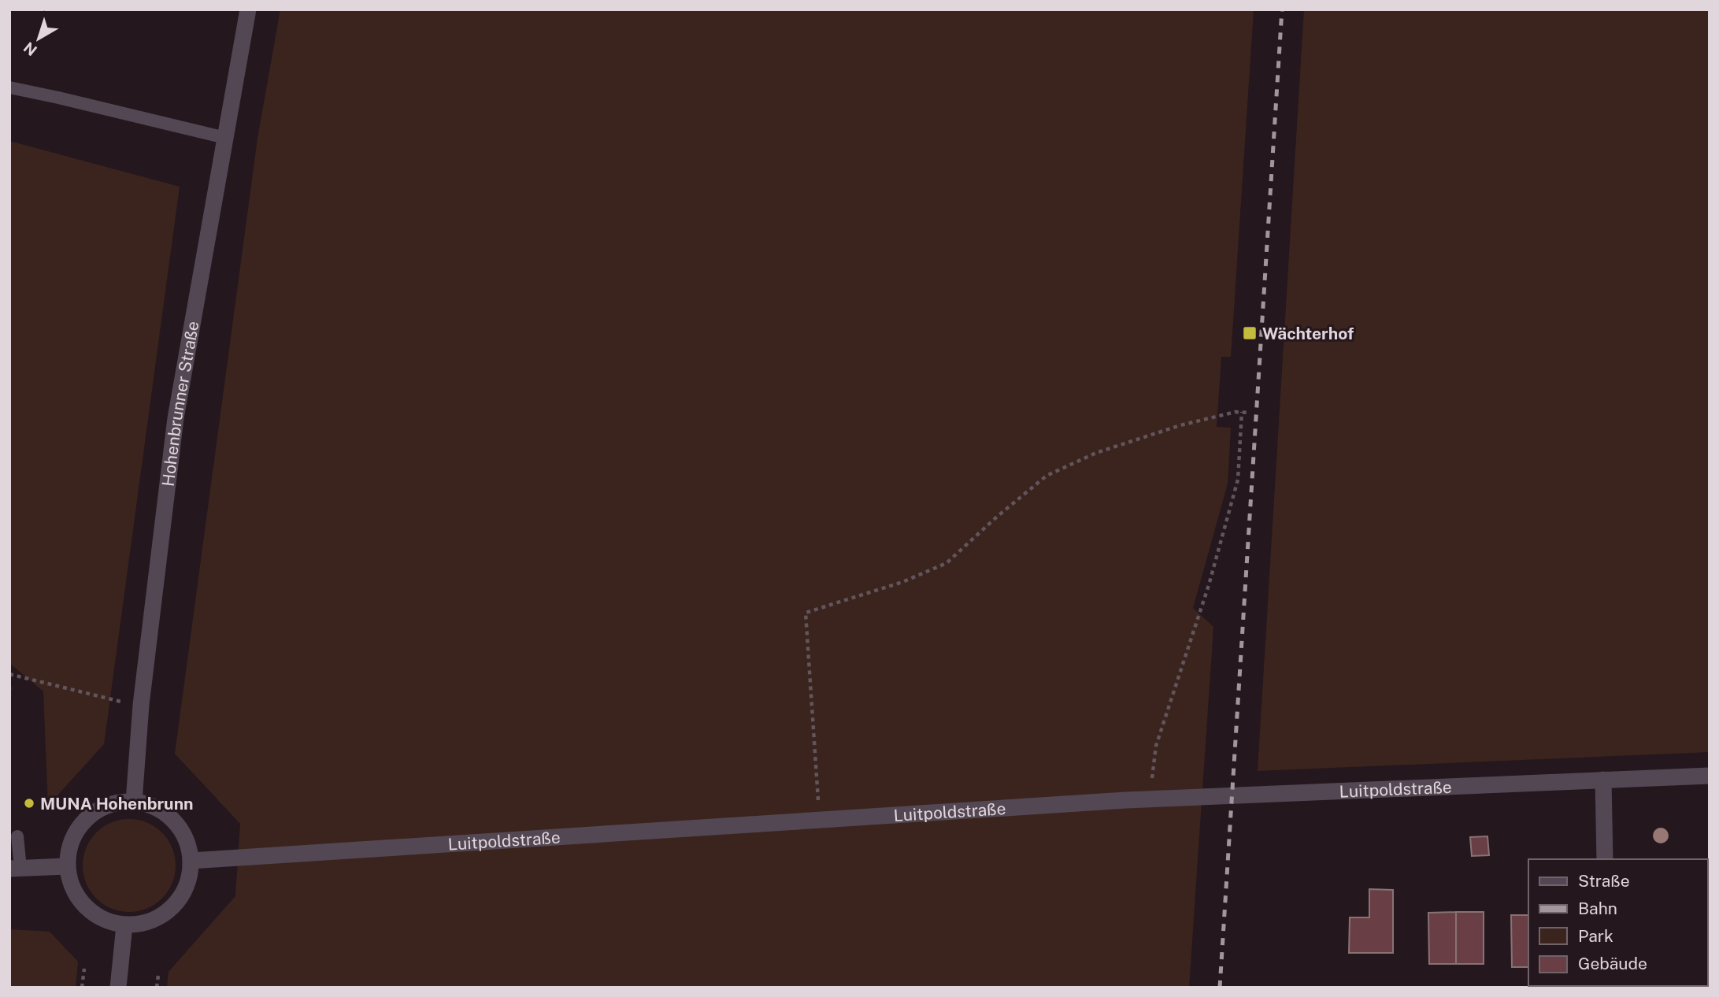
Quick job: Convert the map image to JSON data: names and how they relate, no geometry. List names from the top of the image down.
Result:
{
  "streets": {
    "street": ["Hohenbrunner Straße", "Luitpoldstraße"]
  },
  "crossings": [
    ["Hohenbrunner Straße", "Luitpoldstraße"]
  ],
  "places": {
    "transit": ["Wächterhof"],
    "other": ["MUNA Hohenbrunn"]
  },
  "legend": [
    "Straße",
    "Bahn",
    "Park",
    "Gebäude"
  ],
  "north": "bottom left"
}
